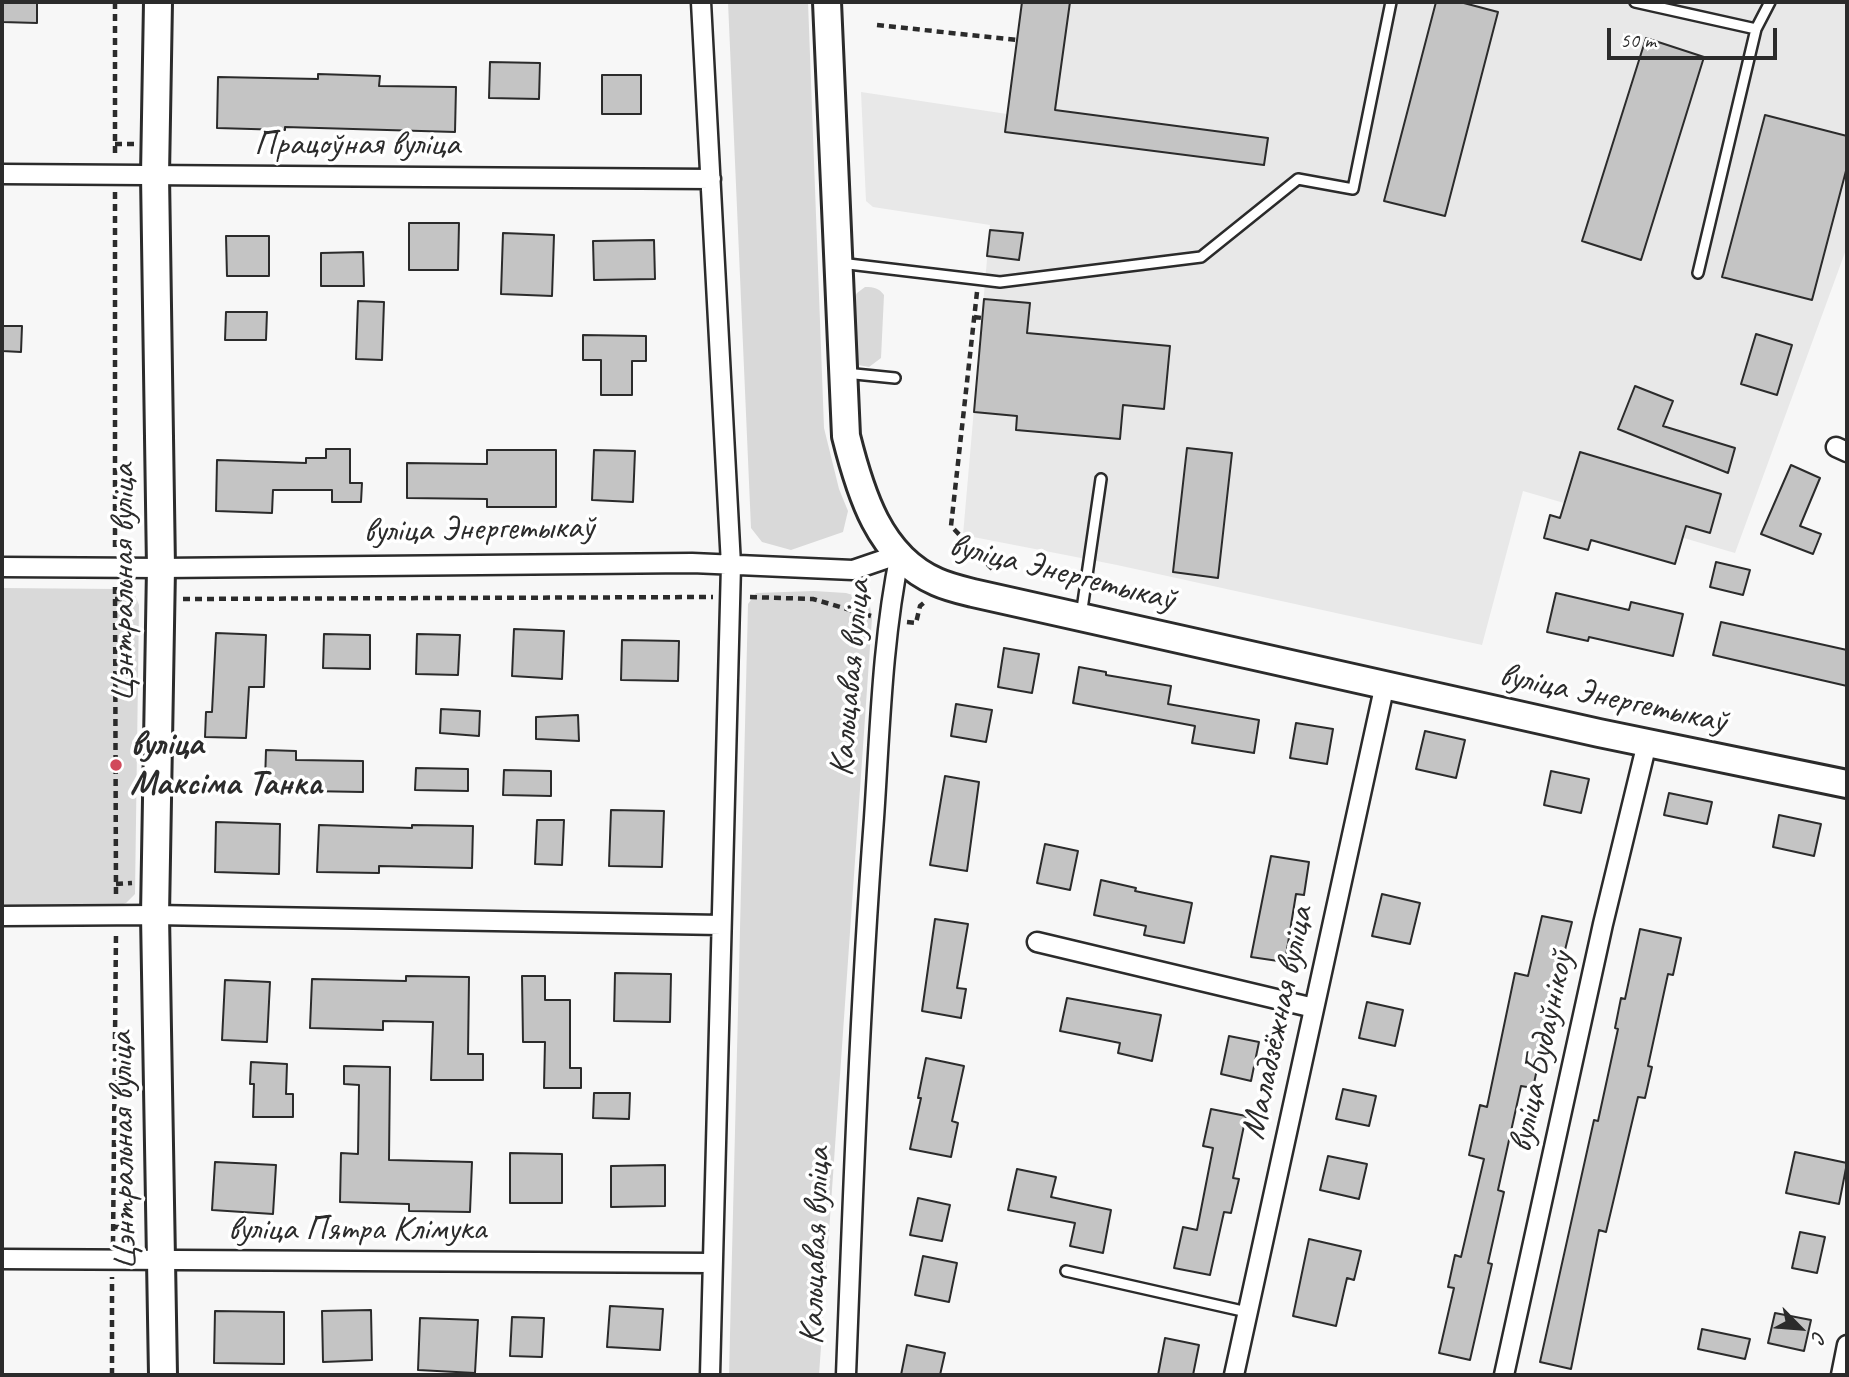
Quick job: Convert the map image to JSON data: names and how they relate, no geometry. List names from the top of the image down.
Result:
{
  "streets": {
    "street": [
      "Працоўная вуліца",
      "вуліца Энергетыкаў",
      "Цэнтральная вуліца",
      "Кальцавая вуліца",
      "Маладзёжная вуліца",
      "вуліца Будаўнікоў",
      "вуліца Пятра Клімука"
    ]
  },
  "crossings": [
    ["Працоўная вуліца", "Цэнтральная вуліца"],
    ["вуліца Энергетыкаў", "Цэнтральная вуліца"],
    ["вуліца Энергетыкаў", "Кальцавая вуліца"],
    ["вуліца Энергетыкаў", "Маладзёжная вуліца"],
    ["вуліца Энергетыкаў", "вуліца Будаўнікоў"],
    ["Цэнтральная вуліца", "вуліца Пятра Клімука"]
  ],
  "places": ["вуліца Максіма Танка"],
  "scale_bar": "50 m",
  "north": "bottom right"
}
